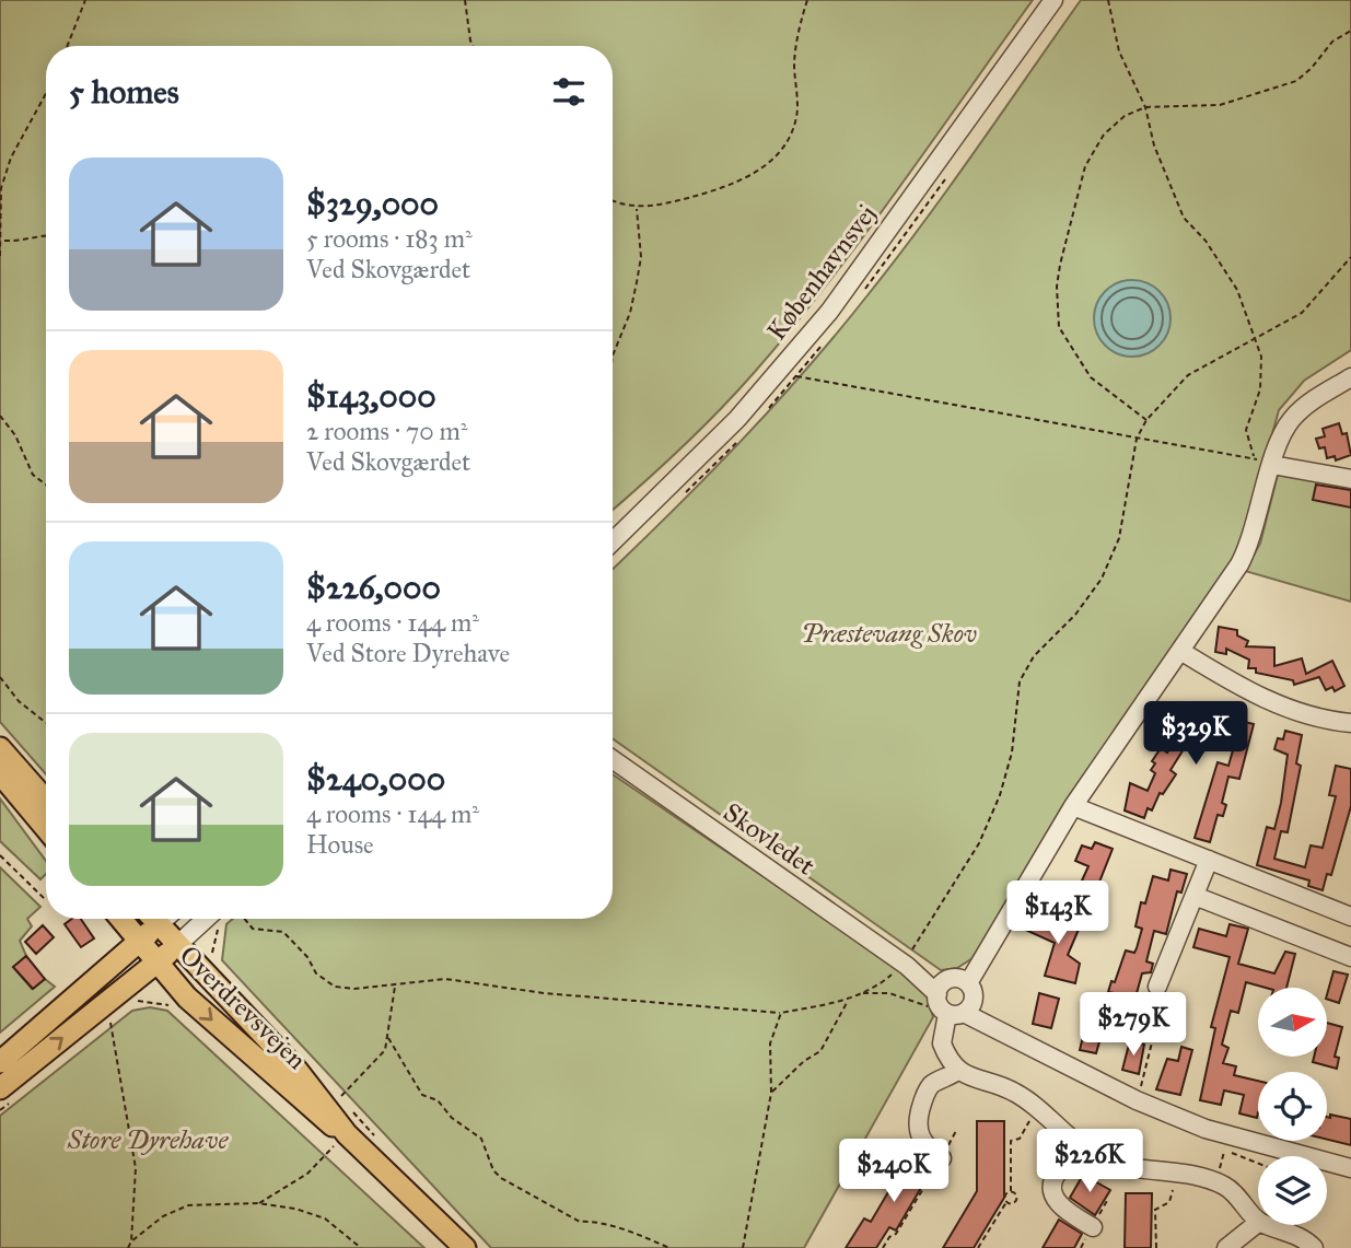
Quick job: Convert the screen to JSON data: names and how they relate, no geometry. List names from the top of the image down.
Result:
{
  "streets": {
    "main road": ["Overdrevsvejen"],
    "street": ["Københavnsvej", "Skovledet"]
  },
  "parks": ["Præstevang Skov", "Store Dyrehave"],
  "north": "right",
  "page": {
    "heading": "5 homes",
    "list": [
      {
        "name": "$329,000",
        "note": "5 rooms · 183 m² · Ved Skovgærdet"
      },
      {
        "name": "$143,000",
        "note": "2 rooms · 70 m² · Ved Skovgærdet"
      },
      {
        "name": "$226,000",
        "note": "4 rooms · 144 m² · Ved Store Dyrehave"
      },
      {
        "name": "$240,000",
        "note": "4 rooms · 144 m² · House"
      }
    ],
    "price": [
      "$329K",
      "$143K",
      "$279K",
      "$226K",
      "$240K"
    ]
  }
}
